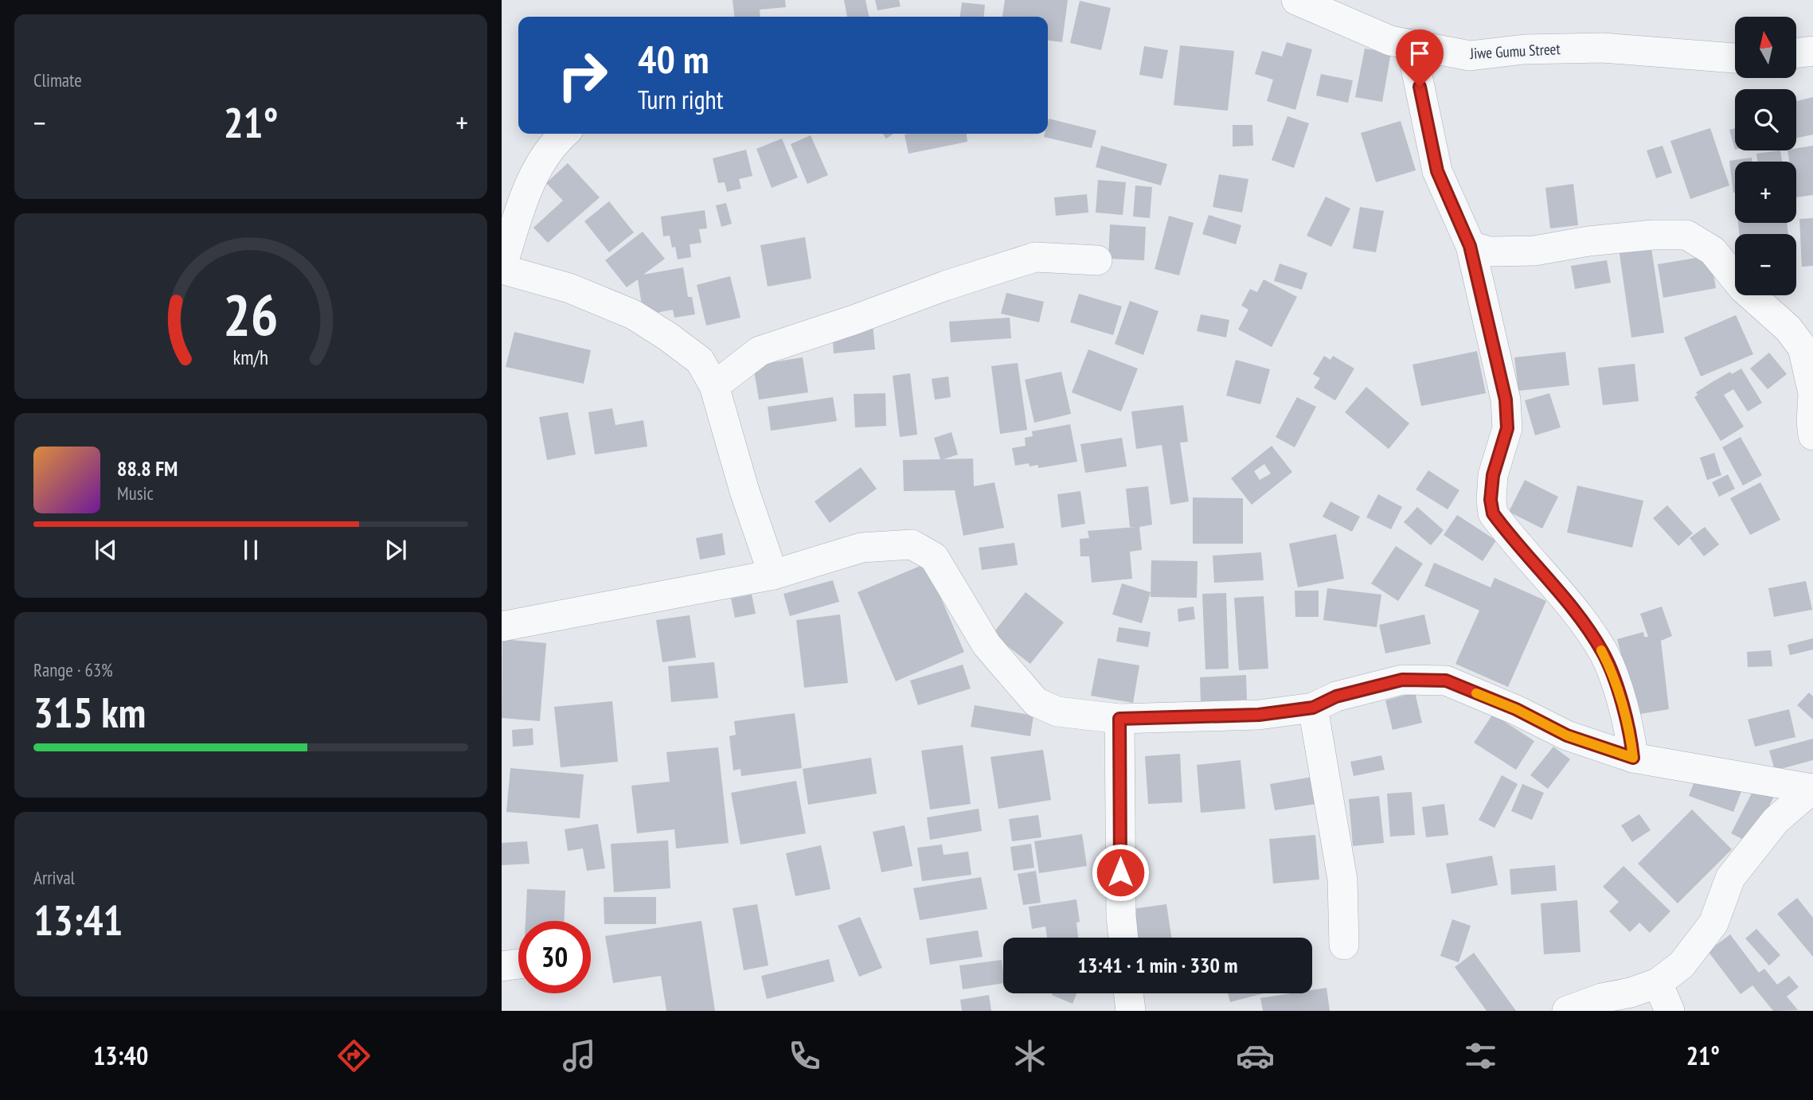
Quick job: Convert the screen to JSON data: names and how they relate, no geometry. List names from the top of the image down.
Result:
{
  "streets": {
    "street": ["Jiwe Gumu Street"]
  },
  "north": "top",
  "page": {
    "tile": [
      "Climate",
      ["Range · 63%", "315 km"],
      ["Arrival", "13:41"]
    ],
    "map_buttons": ["+", "−"],
    "turn": ["40 m", "Turn right"],
    "heat": ["−", "21°", "+"],
    "song": ["88.8 FM", "Music"],
    "limit": "30",
    "trip": "13:41 · 1 min · 330 m",
    "tabs": ["13:40", "21°"],
    "gauge": ["26", "km/h"]
  }
}
